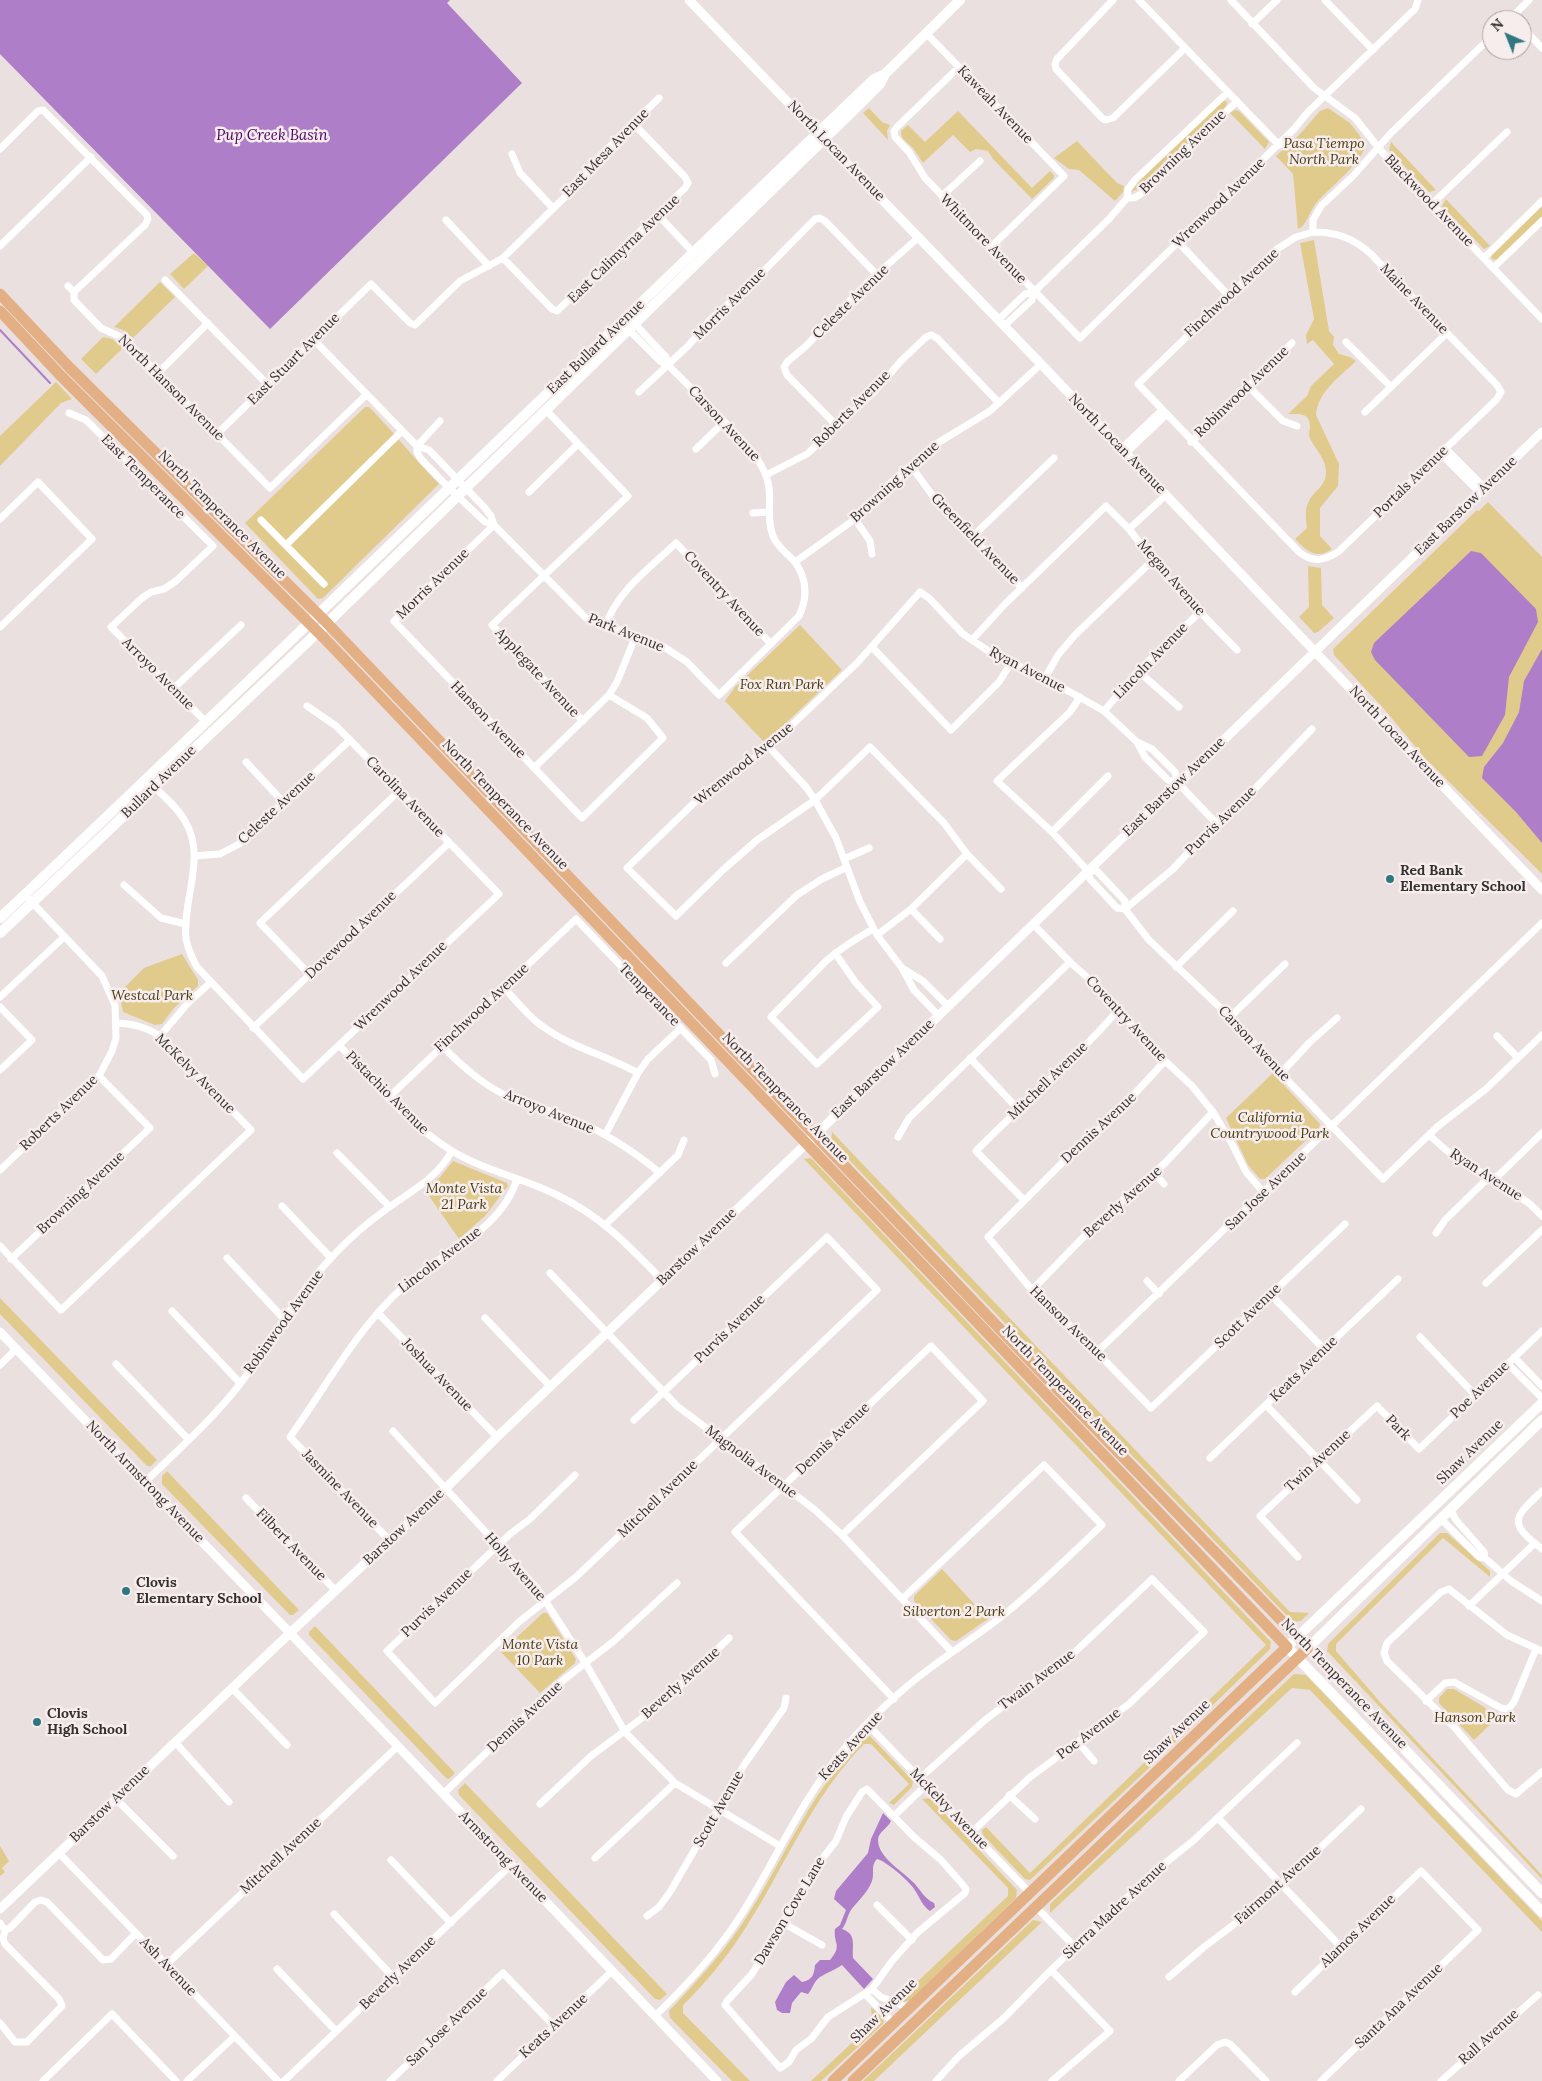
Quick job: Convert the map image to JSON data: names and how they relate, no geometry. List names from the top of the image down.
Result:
{
  "streets": {
    "main road": [
      "East Bullard Avenue",
      "North Temperance Avenue",
      "Bullard Avenue",
      "Shaw Avenue"
    ],
    "street": [
      "Kaweah Avenue",
      "North Locan Avenue",
      "Browning Avenue",
      "East Mesa Avenue",
      "Blackwood Avenue",
      "Wrenwood Avenue",
      "Whitmore Avenue",
      "East Calimyrna Avenue",
      "Finchwood Avenue",
      "Maine Avenue",
      "Celeste Avenue",
      "Morris Avenue",
      "East Stuart Avenue",
      "North Hanson Avenue",
      "Robinwood Avenue",
      "Roberts Avenue",
      "Carson Avenue",
      "East Temperance",
      "Portals Avenue",
      "East Barstow Avenue",
      "Greenfield Avenue",
      "Megan Avenue",
      "Coventry Avenue",
      "Park Avenue",
      "Lincoln Avenue",
      "Ryan Avenue",
      "Applegate Avenue",
      "Arroyo Avenue",
      "Hanson Avenue",
      "Carolina Avenue",
      "Purvis Avenue",
      "Dovewood Avenue",
      "Temperance",
      "McKelvy Avenue",
      "Mitchell Avenue",
      "Pistachio Avenue",
      "Dennis Avenue",
      "San Jose Avenue",
      "Beverly Avenue",
      "Barstow Avenue",
      "Scott Avenue",
      "Keats Avenue",
      "Joshua Avenue",
      "Poe Avenue",
      "Park",
      "Twin Avenue",
      "Magnolia Avenue",
      "North Armstrong Avenue",
      "Jasmine Avenue",
      "Filbert Avenue",
      "Holly Avenue",
      "Twain Avenue",
      "Armstrong Avenue",
      "Fairmont Avenue",
      "Sierra Madre Avenue",
      "Dawson Cove Lane",
      "Alamos Avenue",
      "Ash Avenue",
      "Santa Ana Avenue",
      "Rall Avenue"
    ]
  },
  "crossings": [
    ["Kaweah Avenue", "Whitmore Avenue"],
    ["Kaweah Avenue", "East Bullard Avenue"],
    ["North Locan Avenue", "Browning Avenue"],
    ["North Locan Avenue", "Celeste Avenue"],
    ["North Locan Avenue", "East Bullard Avenue"],
    ["North Locan Avenue", "East Barstow Avenue"],
    ["Browning Avenue", "Whitmore Avenue"],
    ["Browning Avenue", "Roberts Avenue"],
    ["Browning Avenue", "Carson Avenue"],
    ["Browning Avenue", "Greenfield Avenue"],
    ["Browning Avenue", "McKelvy Avenue"],
    ["East Mesa Avenue", "East Calimyrna Avenue"],
    ["East Mesa Avenue", "East Stuart Avenue"],
    ["Blackwood Avenue", "Wrenwood Avenue"],
    ["Wrenwood Avenue", "Whitmore Avenue"],
    ["Wrenwood Avenue", "Ryan Avenue"],
    ["Wrenwood Avenue", "Carolina Avenue"],
    ["Wrenwood Avenue", "Dovewood Avenue"],
    ["Wrenwood Avenue", "Pistachio Avenue"],
    ["Finchwood Avenue", "Maine Avenue"],
    ["Finchwood Avenue", "Arroyo Avenue"],
    ["Finchwood Avenue", "Temperance"],
    ["Finchwood Avenue", "Pistachio Avenue"],
    ["Maine Avenue", "Portals Avenue"],
    ["Celeste Avenue", "Morris Avenue"],
    ["Celeste Avenue", "Roberts Avenue"],
    ["Celeste Avenue", "Carolina Avenue"],
    ["Morris Avenue", "Carson Avenue"],
    ["Morris Avenue", "Park Avenue"],
    ["Morris Avenue", "Hanson Avenue"],
    ["East Bullard Avenue", "Carson Avenue"],
    ["East Bullard Avenue", "North Temperance Avenue"],
    ["East Bullard Avenue", "Park Avenue"],
    ["East Bullard Avenue", "Bullard Avenue"],
    ["East Stuart Avenue", "North Hanson Avenue"],
    ["Robinwood Avenue", "Portals Avenue"],
    ["Robinwood Avenue", "Pistachio Avenue"],
    ["Robinwood Avenue", "North Armstrong Avenue"],
    ["Roberts Avenue", "Carson Avenue"],
    ["Roberts Avenue", "McKelvy Avenue"],
    ["Carson Avenue", "East Barstow Avenue"],
    ["Carson Avenue", "Coventry Avenue"],
    ["Carson Avenue", "Park Avenue"],
    ["Carson Avenue", "Ryan Avenue"],
    ["Carson Avenue", "Purvis Avenue"],
    ["Carson Avenue", "San Jose Avenue"],
    ["East Temperance", "Arroyo Avenue"],
    ["East Barstow Avenue", "North Temperance Avenue"],
    ["East Barstow Avenue", "Coventry Avenue"],
    ["East Barstow Avenue", "Ryan Avenue"],
    ["East Barstow Avenue", "Barstow Avenue"],
    ["North Temperance Avenue", "Bullard Avenue"],
    ["North Temperance Avenue", "Barstow Avenue"],
    ["North Temperance Avenue", "Shaw Avenue"],
    ["Greenfield Avenue", "Megan Avenue"],
    ["Megan Avenue", "Lincoln Avenue"],
    ["Coventry Avenue", "Park Avenue"],
    ["Coventry Avenue", "Mitchell Avenue"],
    ["Coventry Avenue", "Dennis Avenue"],
    ["Coventry Avenue", "San Jose Avenue"],
    ["Coventry Avenue", "Beverly Avenue"],
    ["Park Avenue", "Applegate Avenue"],
    ["Lincoln Avenue", "Ryan Avenue"],
    ["Lincoln Avenue", "Pistachio Avenue"],
    ["Lincoln Avenue", "Joshua Avenue"],
    ["Lincoln Avenue", "Jasmine Avenue"],
    ["Arroyo Avenue", "Bullard Avenue"],
    ["Hanson Avenue", "Dennis Avenue"],
    ["Hanson Avenue", "San Jose Avenue"],
    ["Hanson Avenue", "Beverly Avenue"],
    ["Hanson Avenue", "Scott Avenue"],
    ["Carolina Avenue", "Dovewood Avenue"],
    ["Purvis Avenue", "Mitchell Avenue"],
    ["Purvis Avenue", "Magnolia Avenue"],
    ["Purvis Avenue", "Holly Avenue"],
    ["McKelvy Avenue", "Keats Avenue"],
    ["McKelvy Avenue", "Poe Avenue"],
    ["McKelvy Avenue", "Shaw Avenue"],
    ["McKelvy Avenue", "Twain Avenue"],
    ["Mitchell Avenue", "Dennis Avenue"],
    ["Mitchell Avenue", "Magnolia Avenue"],
    ["Mitchell Avenue", "Holly Avenue"],
    ["Mitchell Avenue", "Armstrong Avenue"],
    ["Mitchell Avenue", "Ash Avenue"],
    ["Pistachio Avenue", "Barstow Avenue"],
    ["Dennis Avenue", "Keats Avenue"],
    ["Dennis Avenue", "Magnolia Avenue"],
    ["Dennis Avenue", "Holly Avenue"],
    ["Dennis Avenue", "Armstrong Avenue"],
    ["San Jose Avenue", "Keats Avenue"],
    ["Beverly Avenue", "Holly Avenue"],
    ["Beverly Avenue", "Armstrong Avenue"],
    ["Barstow Avenue", "Joshua Avenue"],
    ["Barstow Avenue", "Magnolia Avenue"],
    ["Barstow Avenue", "North Armstrong Avenue"],
    ["Barstow Avenue", "Jasmine Avenue"],
    ["Barstow Avenue", "Filbert Avenue"],
    ["Barstow Avenue", "Holly Avenue"],
    ["Barstow Avenue", "Armstrong Avenue"],
    ["Barstow Avenue", "Ash Avenue"],
    ["Scott Avenue", "Holly Avenue"],
    ["Keats Avenue", "Magnolia Avenue"],
    ["Keats Avenue", "Holly Avenue"],
    ["Keats Avenue", "Armstrong Avenue"],
    ["Poe Avenue", "Park"],
    ["Poe Avenue", "Twain Avenue"],
    ["Park", "Twin Avenue"],
    ["North Armstrong Avenue", "Armstrong Avenue"],
    ["Alamos Avenue", "Santa Ana Avenue"]
  ],
  "water": ["Pup Creek Basin"],
  "parks": [
    "Pasa Tiempo North Park",
    "Fox Run Park",
    "Westcal Park",
    "California Countrywood Park",
    "Monte Vista 21 Park",
    "Silverton 2 Park",
    "Monte Vista 10 Park",
    "Hanson Park"
  ],
  "places": ["Red Bank Elementary School", "Clovis Elementary School", "Clovis High School"],
  "north": "top left"
}
